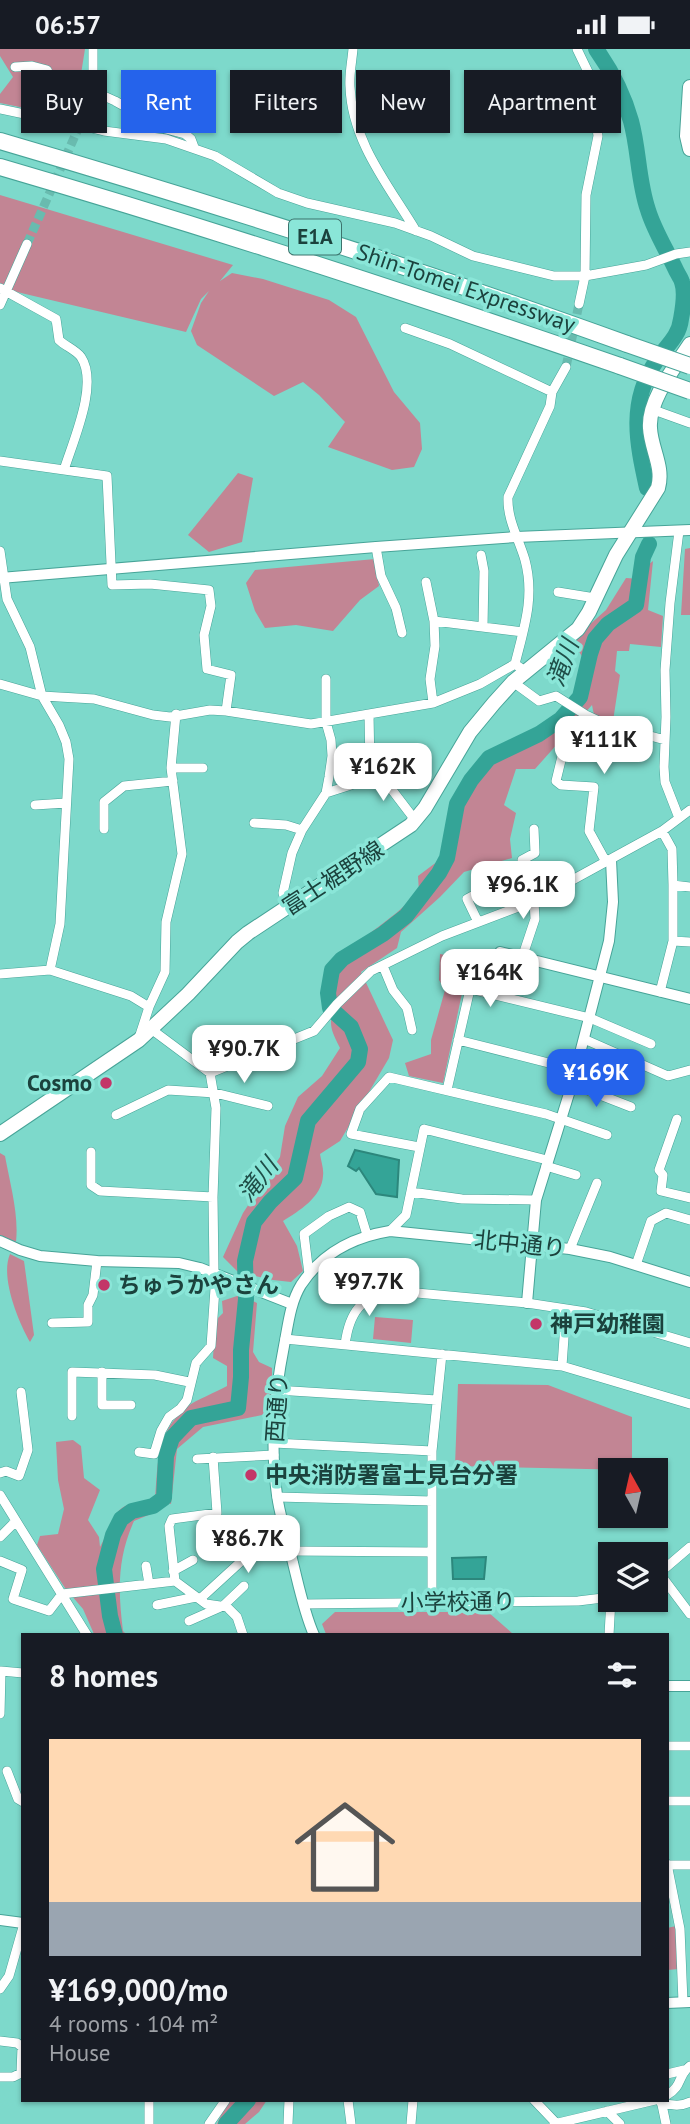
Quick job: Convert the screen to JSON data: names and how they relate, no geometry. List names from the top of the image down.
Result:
{
  "streets": {
    "highway": ["E1A", "Shin-Tomei Expressway"],
    "main road": ["富士裾野線"],
    "street": ["北中通り", "西通り", "小学校通り"]
  },
  "crossings": [
    ["北中通り", "西通り"],
    ["西通り", "小学校通り"]
  ],
  "water": ["滝川"],
  "places": [
    "Cosmo",
    "ちゅうかやさん",
    "神戸幼稚園",
    "中央消防署富士見台分署"
  ],
  "north": "top",
  "page": {
    "status": "06:57",
    "chip": [
      "Buy",
      "Rent",
      "Filters",
      "New",
      "Apartment"
    ],
    "price": [
      "¥111K",
      "¥162K",
      "¥96.1K",
      "¥164K",
      "¥90.7K",
      "¥169K",
      "¥97.7K",
      "¥86.7K"
    ],
    "heading": "8 homes",
    "list": [
      {
        "name": "¥169,000/mo",
        "note": "4 rooms · 104 m² · House"
      }
    ]
  }
}
